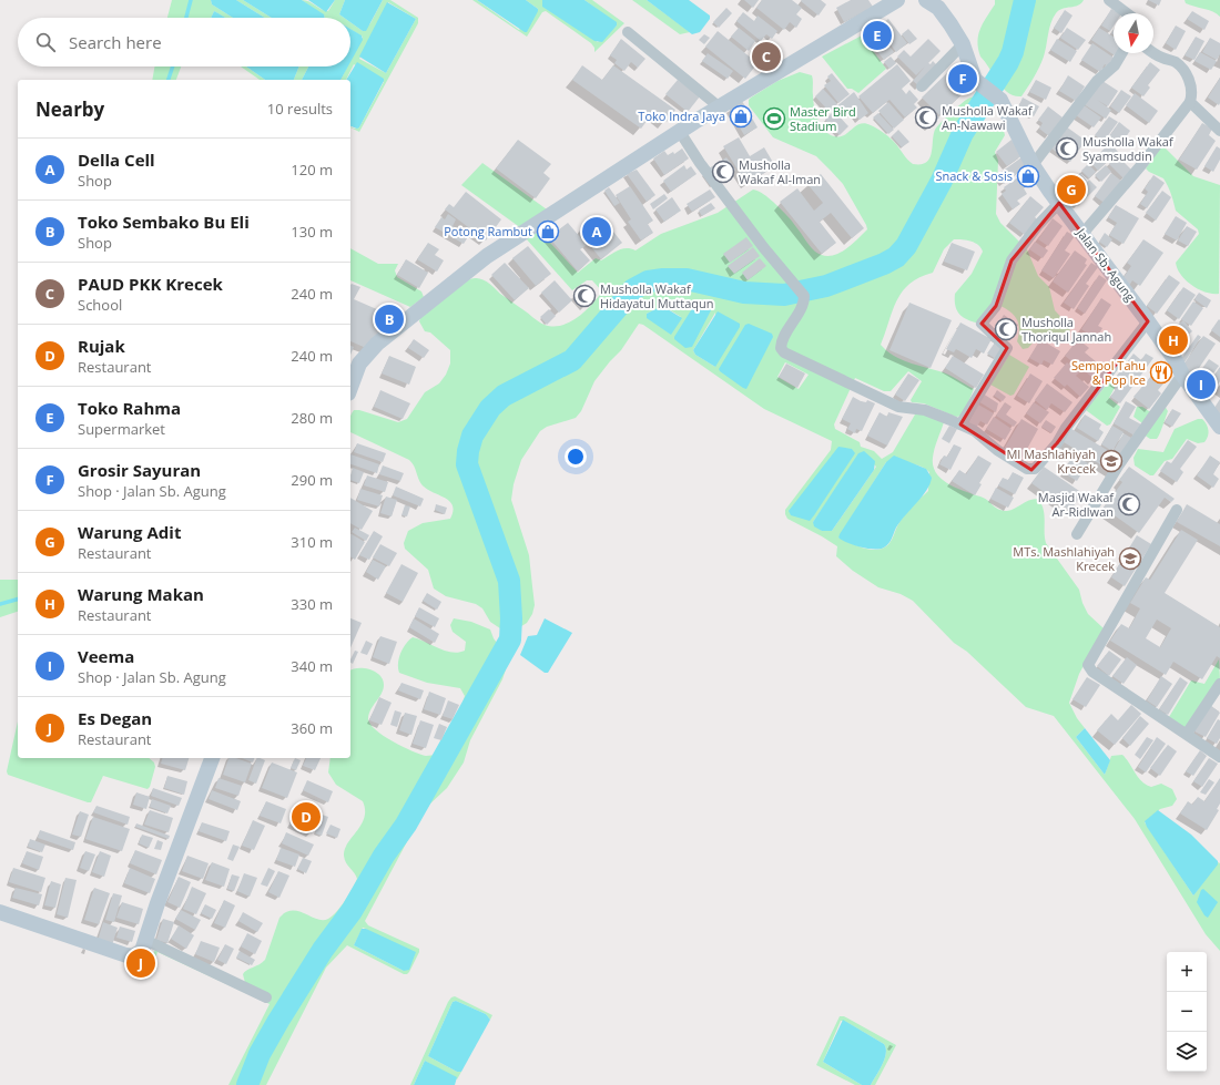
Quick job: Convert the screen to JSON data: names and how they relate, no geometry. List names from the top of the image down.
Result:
{
  "streets": {
    "street": ["Jalan Sb. Agung"]
  },
  "places": {
    "shop": ["Toko Indra Jaya", "Snack & Sosis", "Potong Rambut"],
    "mosque": [
      "Musholla Wakaf An-Nawawi",
      "Musholla Wakaf Syamsuddin",
      "Musholla Wakaf Al-Iman",
      "Musholla Wakaf Hidayatul Muttaqun",
      "Musholla Thoriqul Jannah",
      "Masjid Wakaf Ar-Ridlwan"
    ],
    "sports": ["Master Bird Stadium"],
    "restaurant": ["Sempol Tahu & Pop Ice"],
    "school or university": ["MI Mashlahiyah Krecek", "MTs. Mashlahiyah Krecek"]
  },
  "north": "bottom",
  "page": {
    "search": "Search here",
    "pins": [
      "E",
      "C",
      "F",
      "G",
      "A",
      "B",
      "H",
      "I",
      "D",
      "J"
    ],
    "heading": ["Nearby", "10 results"],
    "list": [
      {
        "mark": "A",
        "name": "Della Cell",
        "note": "Shop",
        "value": "120 m"
      },
      {
        "mark": "B",
        "name": "Toko Sembako Bu Eli",
        "note": "Shop",
        "value": "130 m"
      },
      {
        "mark": "C",
        "name": "PAUD PKK Krecek",
        "note": "School",
        "value": "240 m"
      },
      {
        "mark": "D",
        "name": "Rujak",
        "note": "Restaurant",
        "value": "240 m"
      },
      {
        "mark": "E",
        "name": "Toko Rahma",
        "note": "Supermarket",
        "value": "280 m"
      },
      {
        "mark": "F",
        "name": "Grosir Sayuran",
        "note": "Shop · Jalan Sb. Agung",
        "value": "290 m"
      },
      {
        "mark": "G",
        "name": "Warung Adit",
        "note": "Restaurant",
        "value": "310 m"
      },
      {
        "mark": "H",
        "name": "Warung Makan",
        "note": "Restaurant",
        "value": "330 m"
      },
      {
        "mark": "I",
        "name": "Veema",
        "note": "Shop · Jalan Sb. Agung",
        "value": "340 m"
      },
      {
        "mark": "J",
        "name": "Es Degan",
        "note": "Restaurant",
        "value": "360 m"
      }
    ],
    "map_buttons": ["+", "−"]
  }
}
